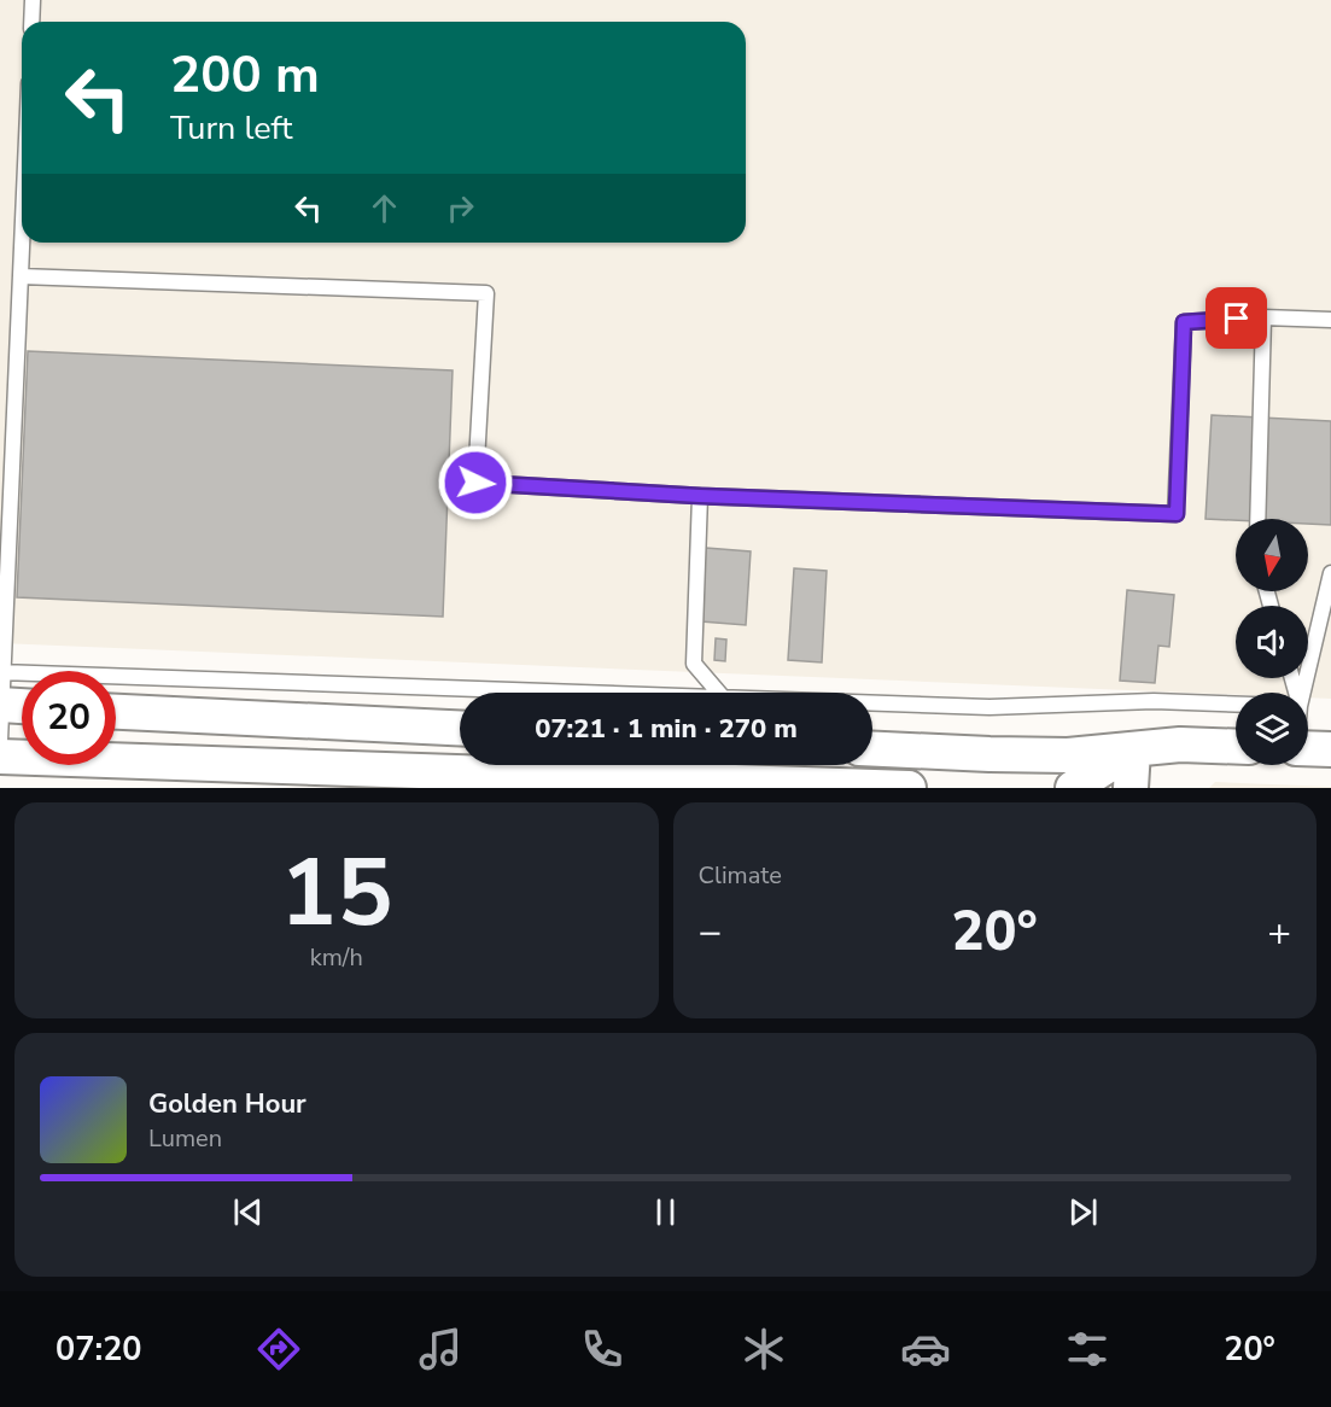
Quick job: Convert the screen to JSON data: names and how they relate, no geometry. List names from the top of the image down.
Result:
{
  "north": "bottom",
  "page": {
    "turn": ["200 m", "Turn left"],
    "limit": "20",
    "trip": "07:21 · 1 min · 270 m",
    "tile": [
      ["15", "km/h"],
      "Climate"
    ],
    "heat": ["−", "20°", "+"],
    "song": ["Golden Hour", "Lumen"],
    "tabs": ["07:20", "20°"]
  }
}
